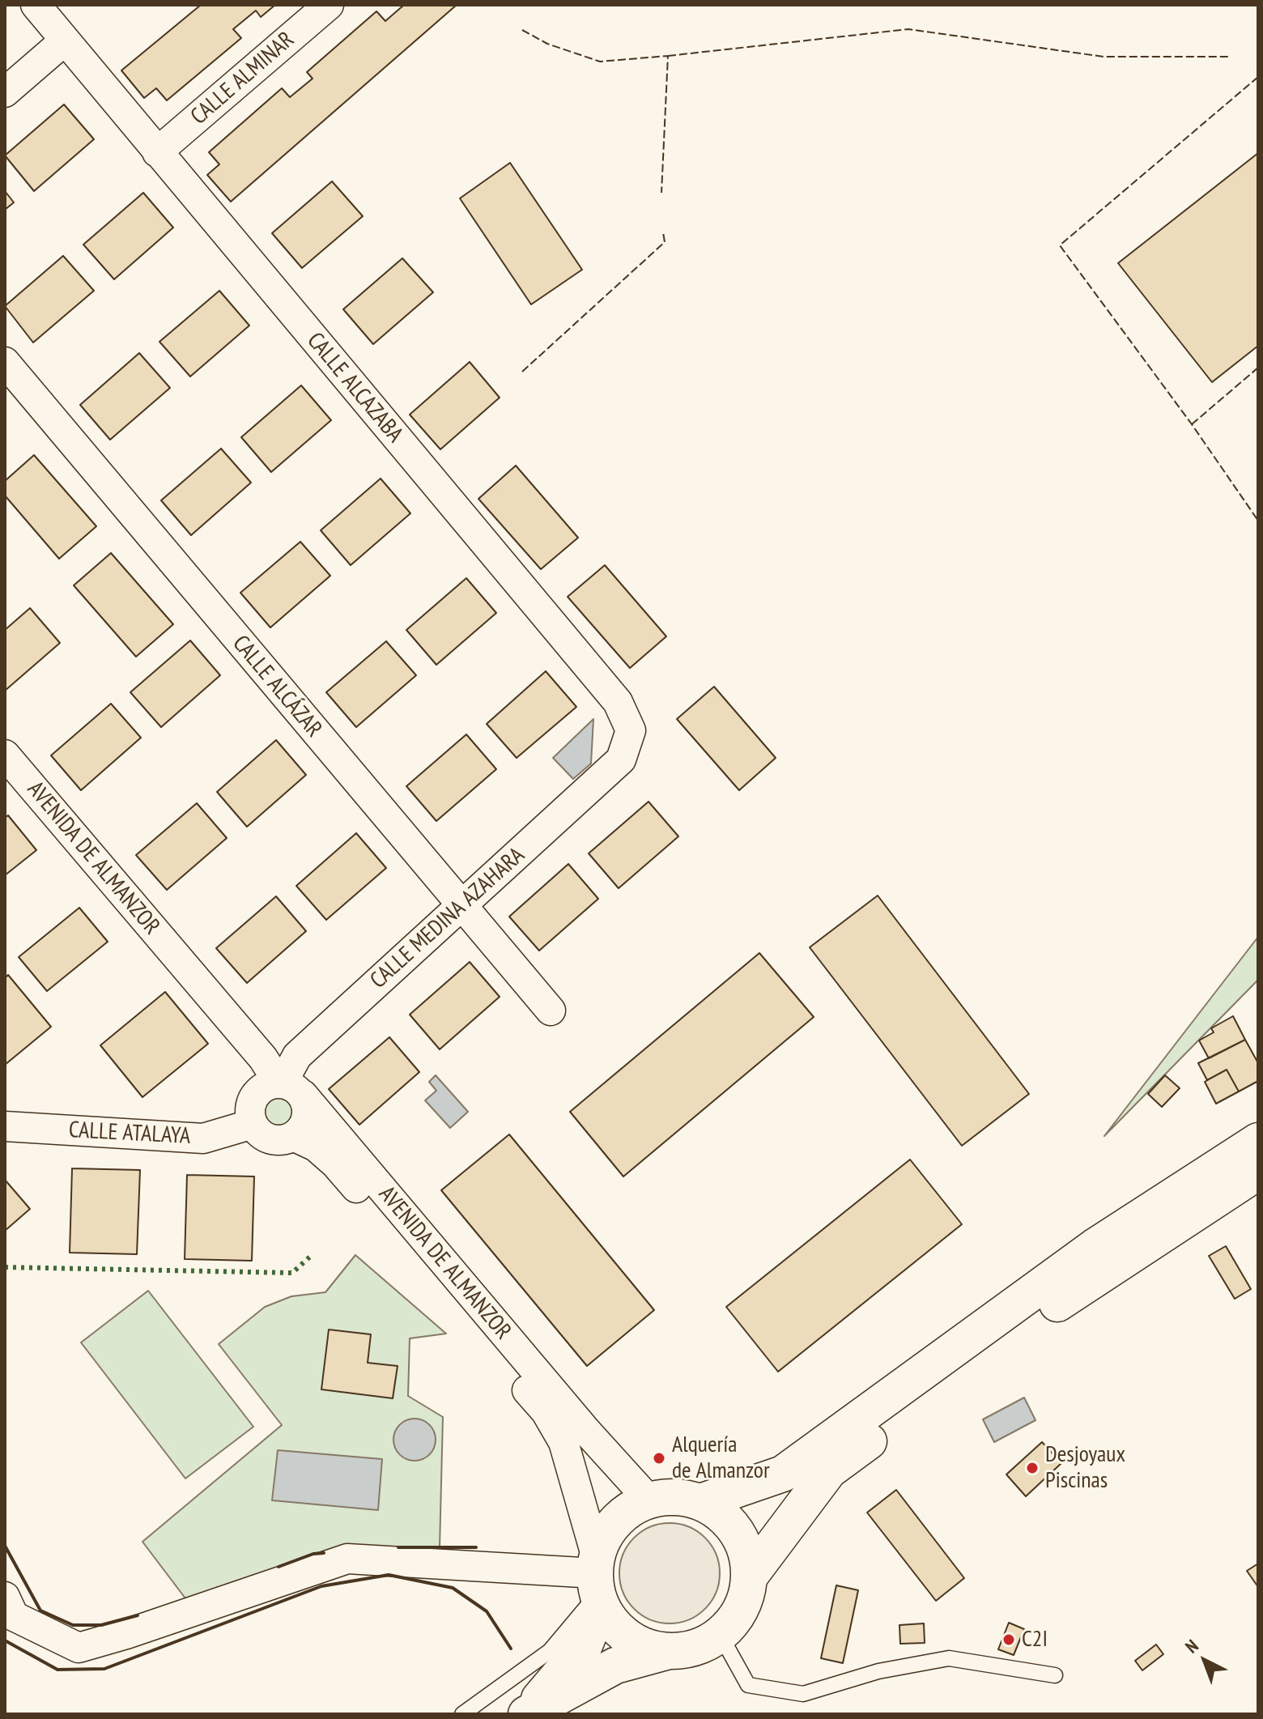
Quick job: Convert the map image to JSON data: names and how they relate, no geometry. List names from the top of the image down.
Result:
{
  "streets": {
    "street": [
      "CALLE ALMINAR",
      "CALLE ALCAZABA",
      "CALLE ALCÁZAR",
      "AVENIDA DE ALMANZOR",
      "CALLE MEDINA AZAHARA",
      "CALLE ATALAYA"
    ]
  },
  "crossings": [
    ["CALLE ALMINAR", "CALLE ALCAZABA"],
    ["CALLE ALCAZABA", "CALLE MEDINA AZAHARA"],
    ["CALLE ALCÁZAR", "CALLE MEDINA AZAHARA"],
    ["AVENIDA DE ALMANZOR", "CALLE MEDINA AZAHARA"],
    ["AVENIDA DE ALMANZOR", "CALLE ATALAYA"],
    ["CALLE MEDINA AZAHARA", "CALLE ATALAYA"]
  ],
  "places": ["Alquería de Almanzor", "Desjoyaux Piscinas", "C2I"],
  "north": "top left"
}
